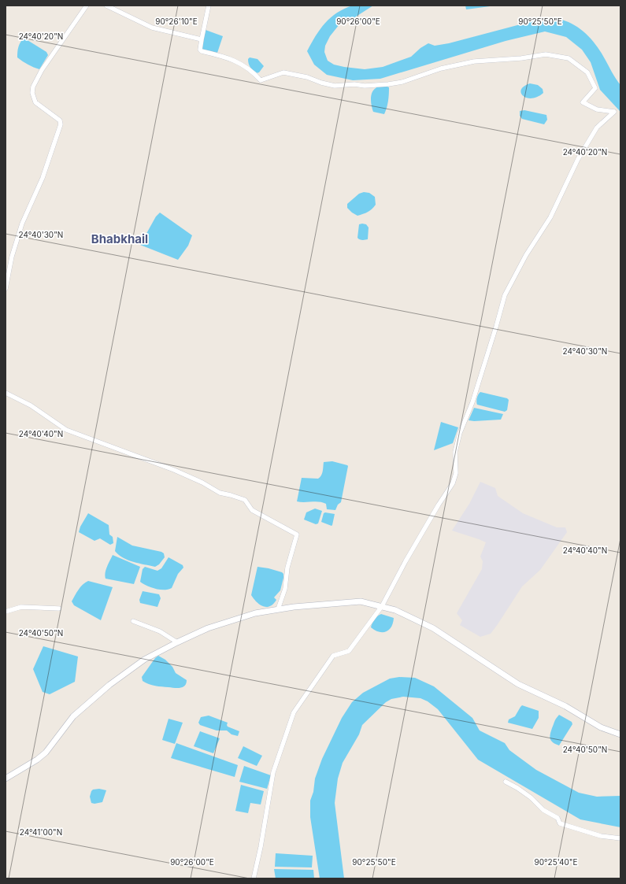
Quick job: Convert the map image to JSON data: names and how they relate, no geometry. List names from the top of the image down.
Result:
{
  "districts": ["Bhabkhail"],
  "coordinates": [
    "90°26'10\"E",
    "90°26'00\"E",
    "90°25'50\"E",
    "24°40'20\"N",
    "24°40'30\"N",
    "24°40'40\"N",
    "24°40'50\"N",
    "24°41'00\"N",
    "90°25'40\"E"
  ]
}
